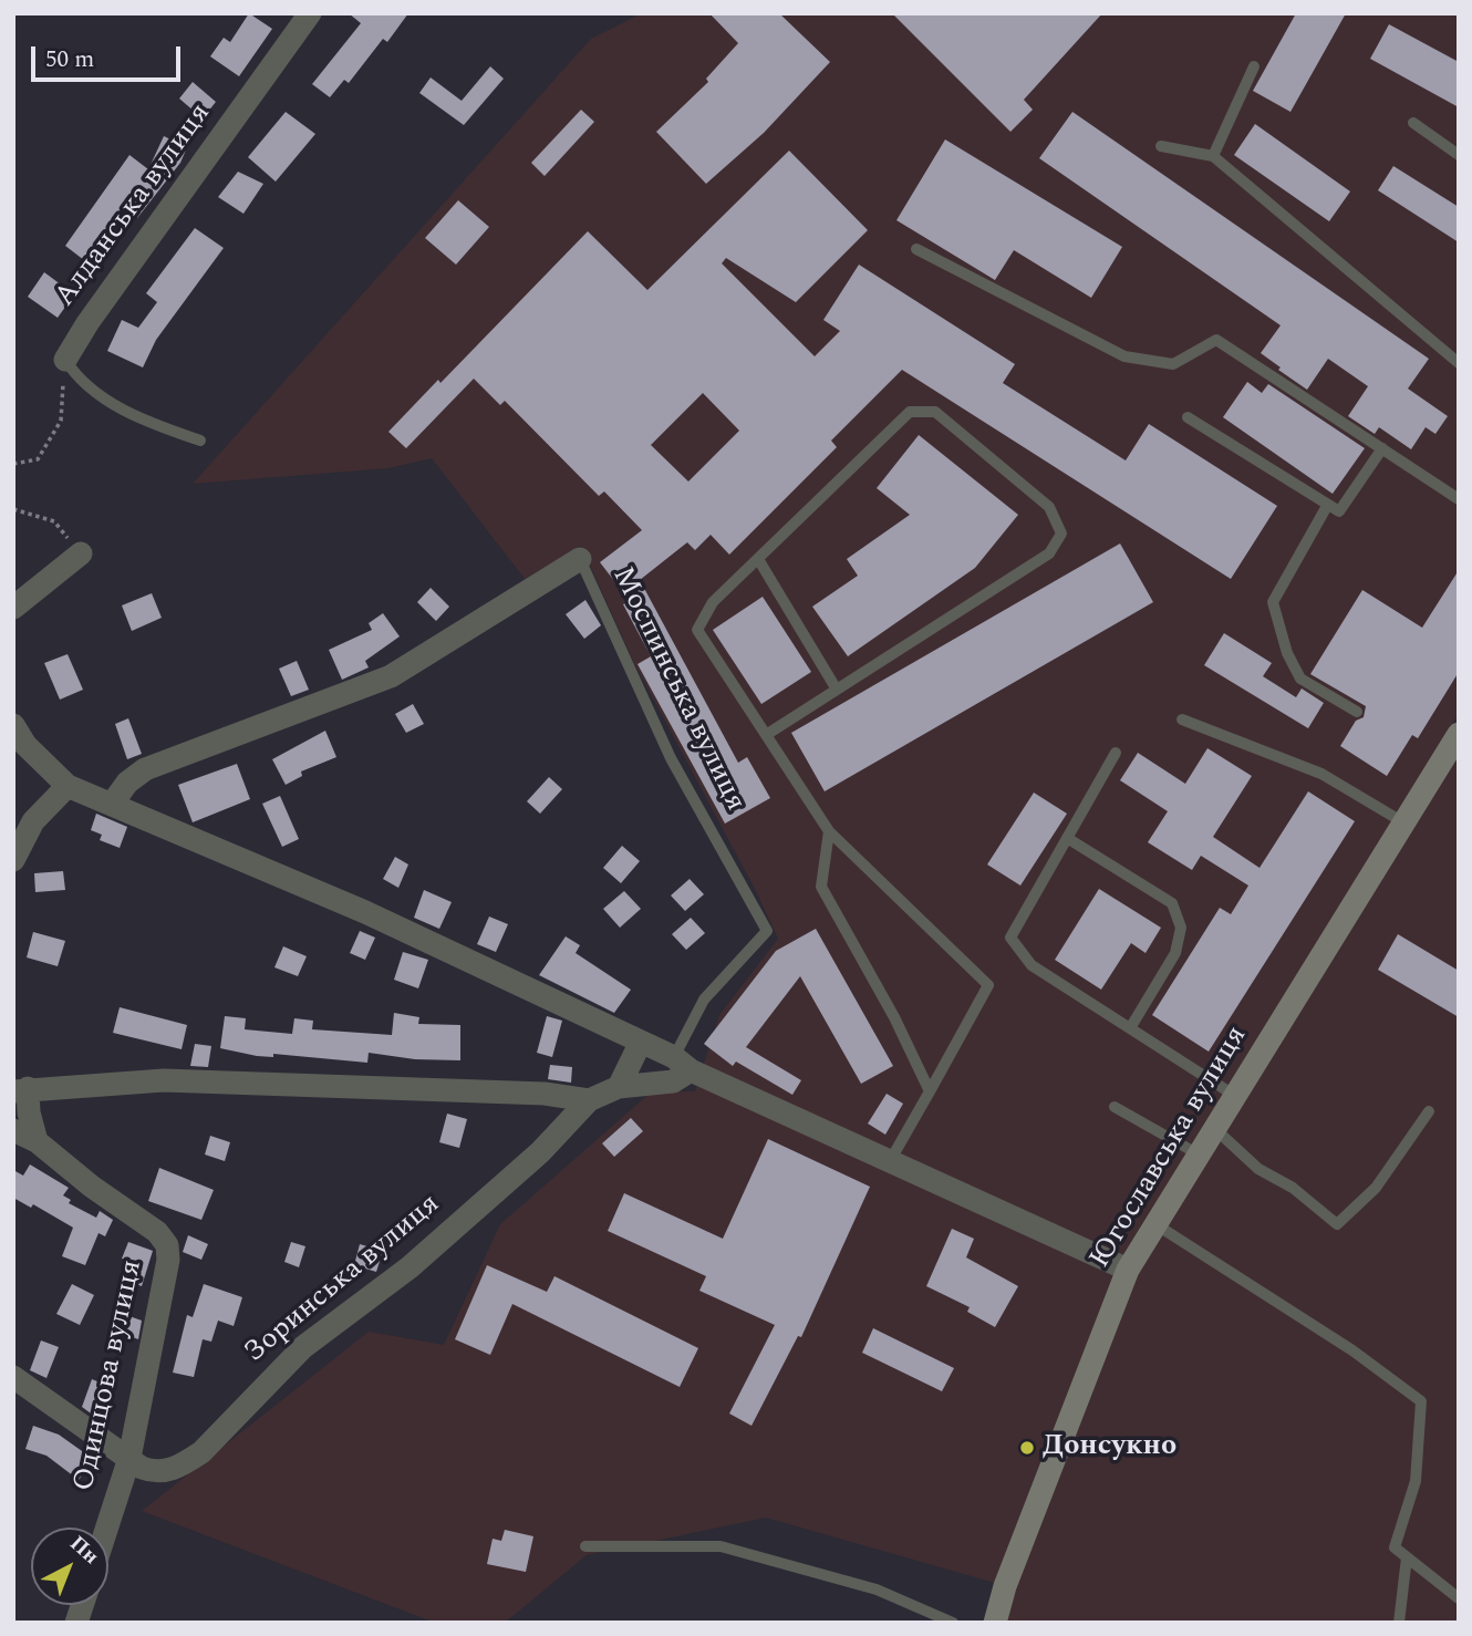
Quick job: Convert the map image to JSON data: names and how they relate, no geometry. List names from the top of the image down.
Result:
{
  "streets": {
    "main road": ["Югославська вулиця"],
    "street": [
      "Алданська вулиця",
      "Моспинська вулиця",
      "Зоринська вулиця",
      "Одинцова вулиця"
    ]
  },
  "crossings": [
    ["Моспинська вулиця", "Зоринська вулиця"],
    ["Зоринська вулиця", "Одинцова вулиця"]
  ],
  "places": ["Донсукно"],
  "scale_bar": "50 m",
  "north": "top right"
}
